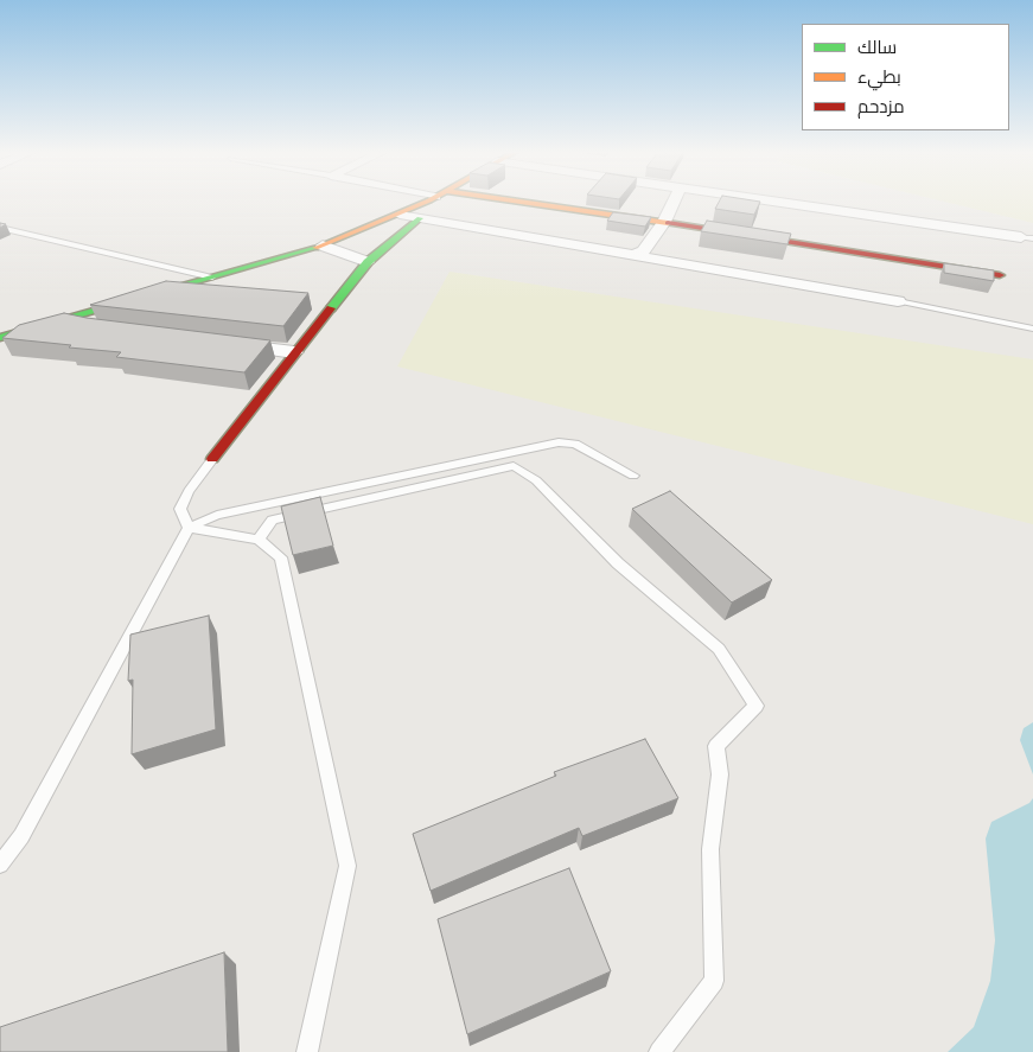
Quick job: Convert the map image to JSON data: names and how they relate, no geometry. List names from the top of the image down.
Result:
{
  "legend": ["سالك", "بطيء", "مزدحم"]
}
